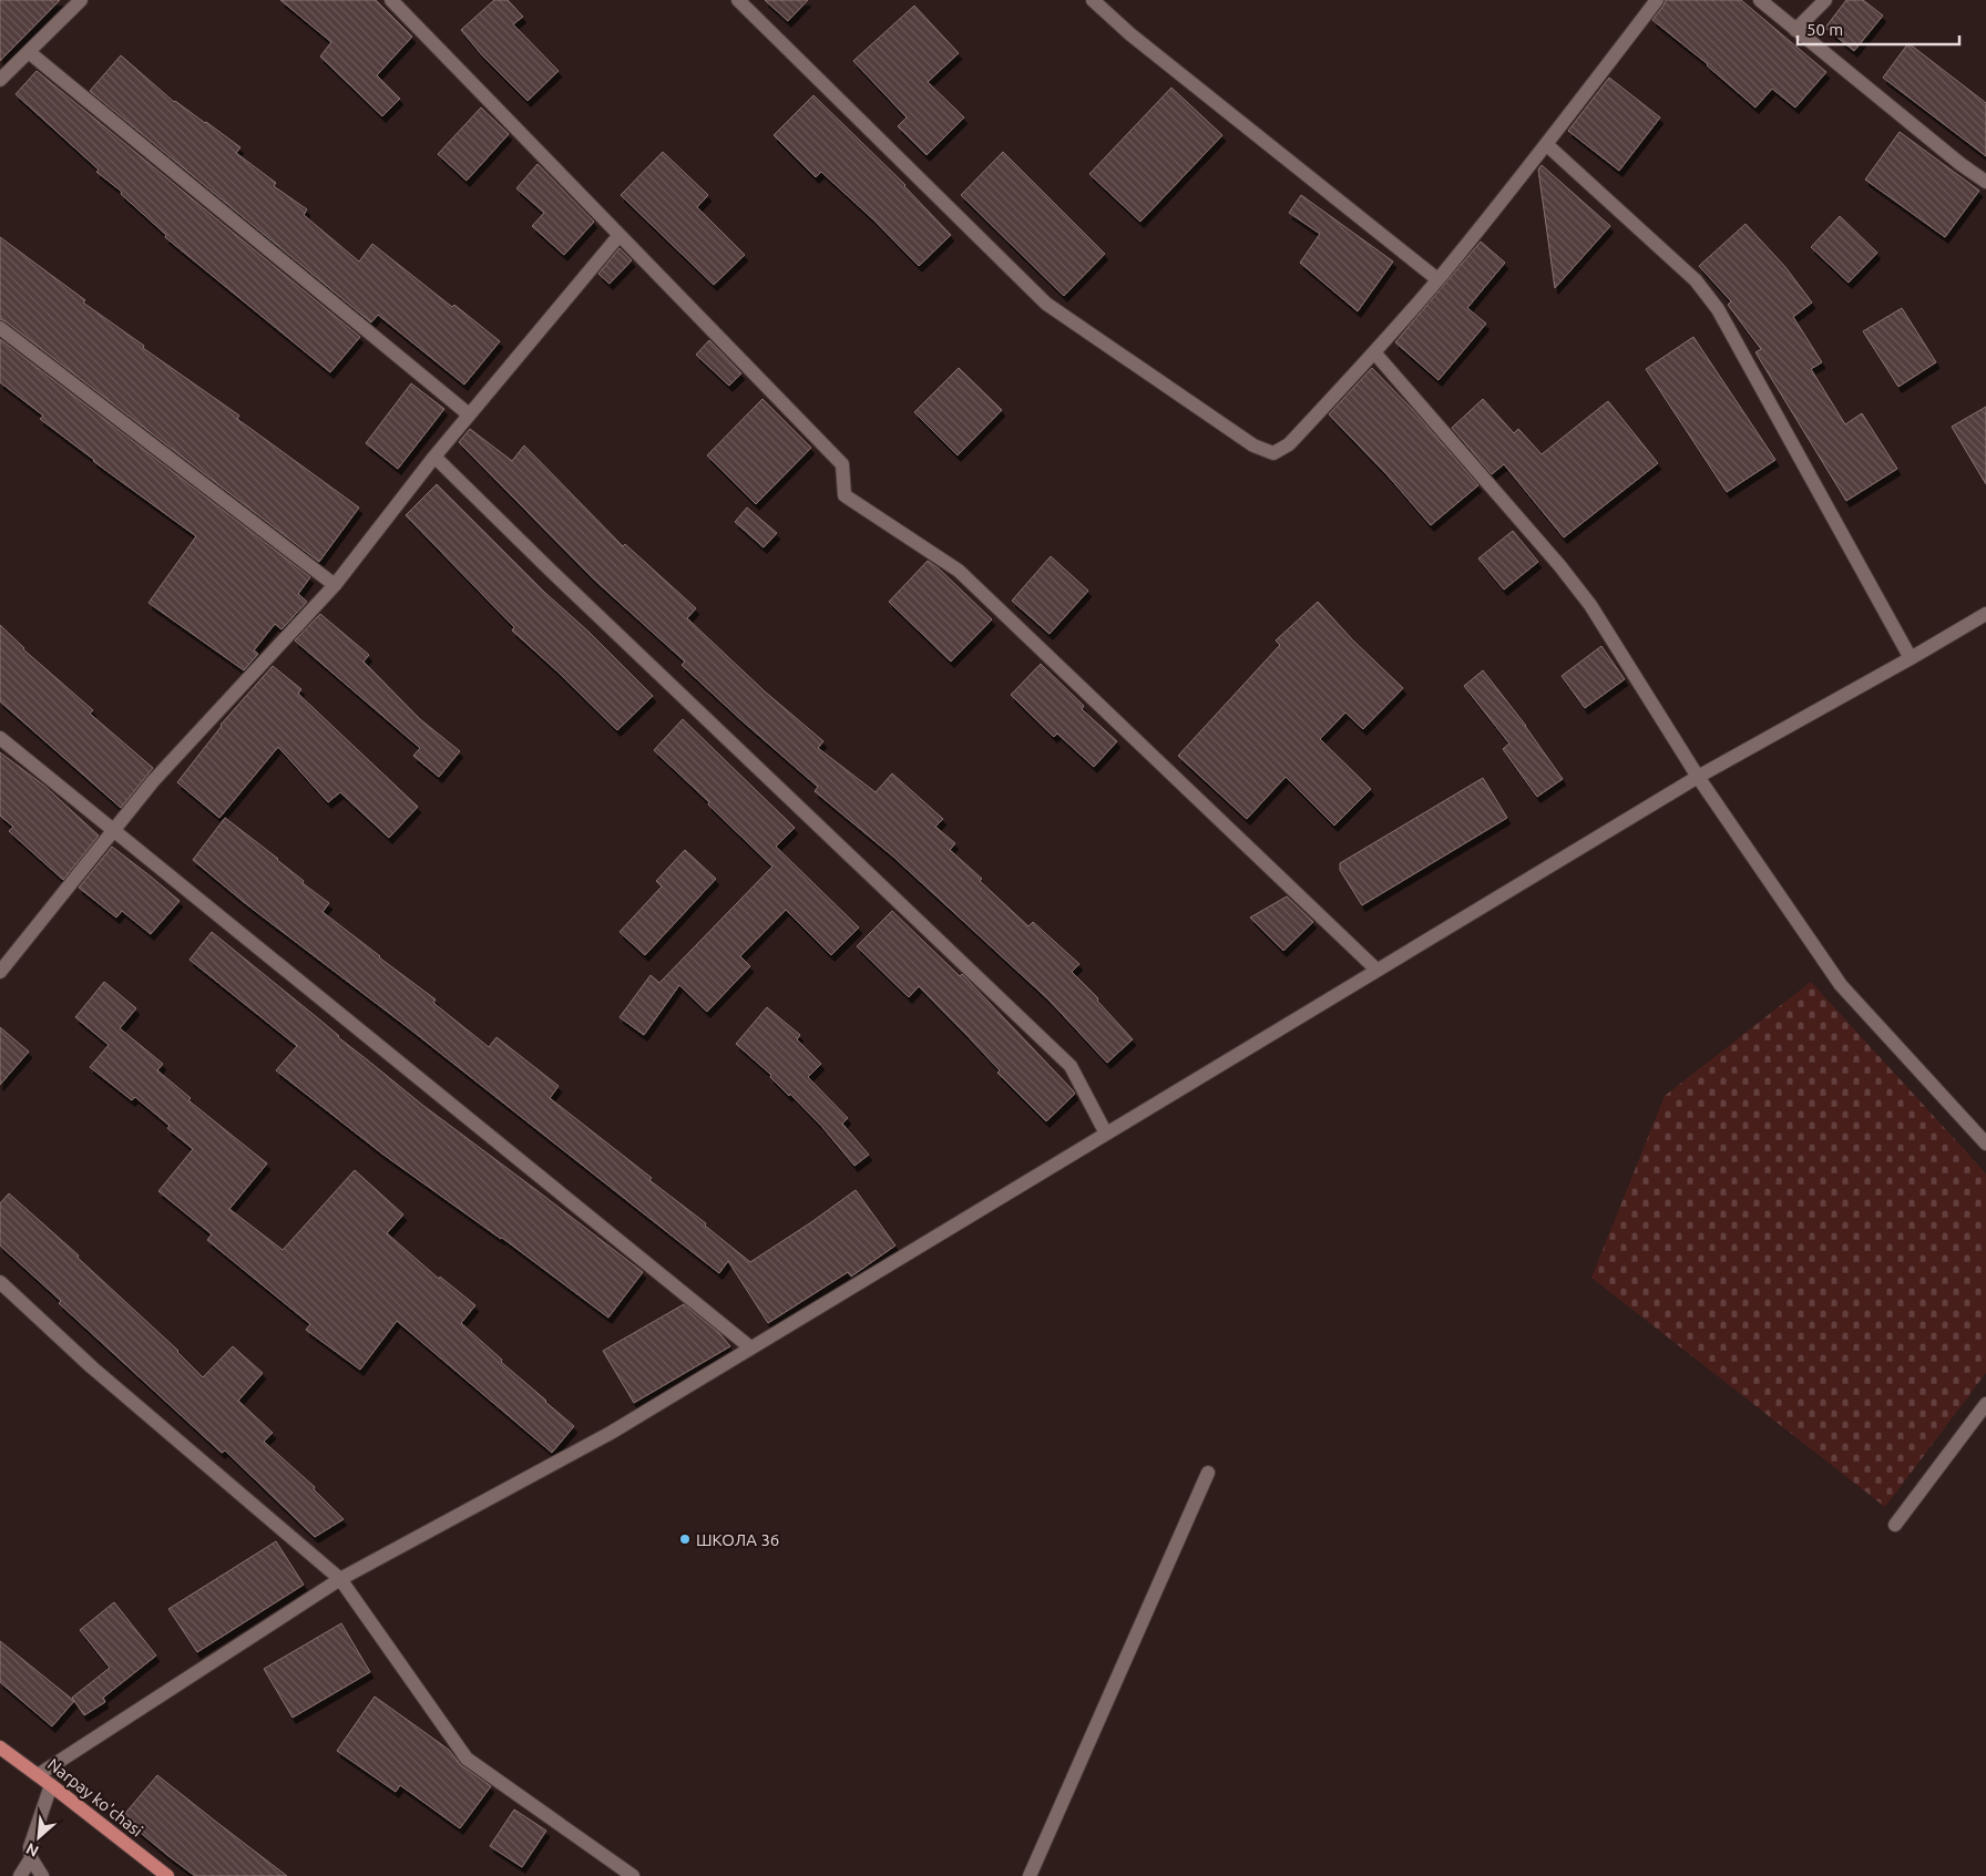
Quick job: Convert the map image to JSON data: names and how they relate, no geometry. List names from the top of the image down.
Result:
{
  "streets": {
    "main road": ["Narpay ko'chasi"]
  },
  "places": ["ШКОЛА 36"],
  "scale_bar": "50 m",
  "north": "bottom left"
}
